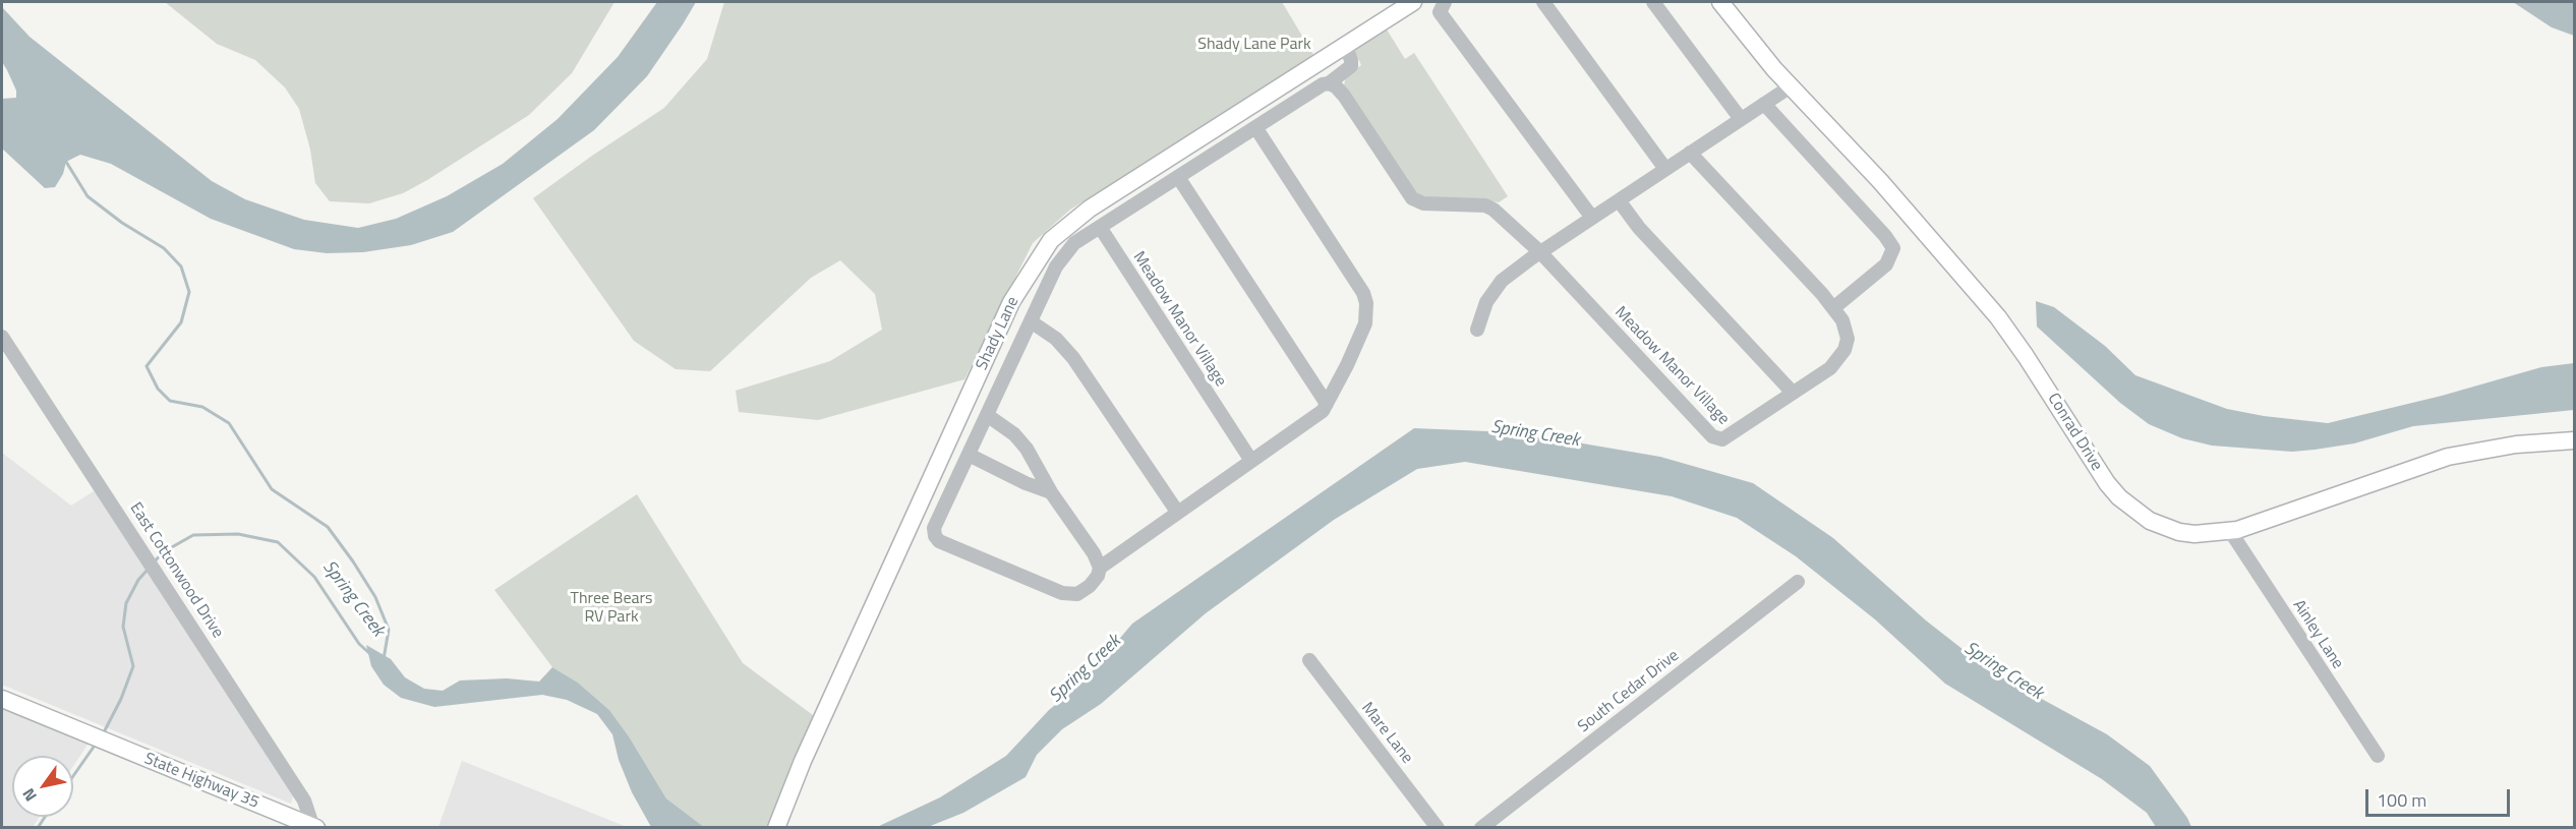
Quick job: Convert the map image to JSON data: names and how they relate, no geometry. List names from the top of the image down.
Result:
{
  "streets": {
    "main road": ["Shady Lane", "Conrad Drive", "State Highway 35"],
    "street": [
      "Meadow Manor Village",
      "East Cottonwood Drive",
      "Ainley Lane",
      "South Cedar Drive",
      "Mare Lane"
    ]
  },
  "crossings": [
    ["Conrad Drive", "Ainley Lane"],
    ["East Cottonwood Drive", "State Highway 35"]
  ],
  "water": ["Spring Creek"],
  "parks": ["Shady Lane Park", "Three Bears RV Park"],
  "scale_bar": "100 m",
  "north": "bottom left"
}
